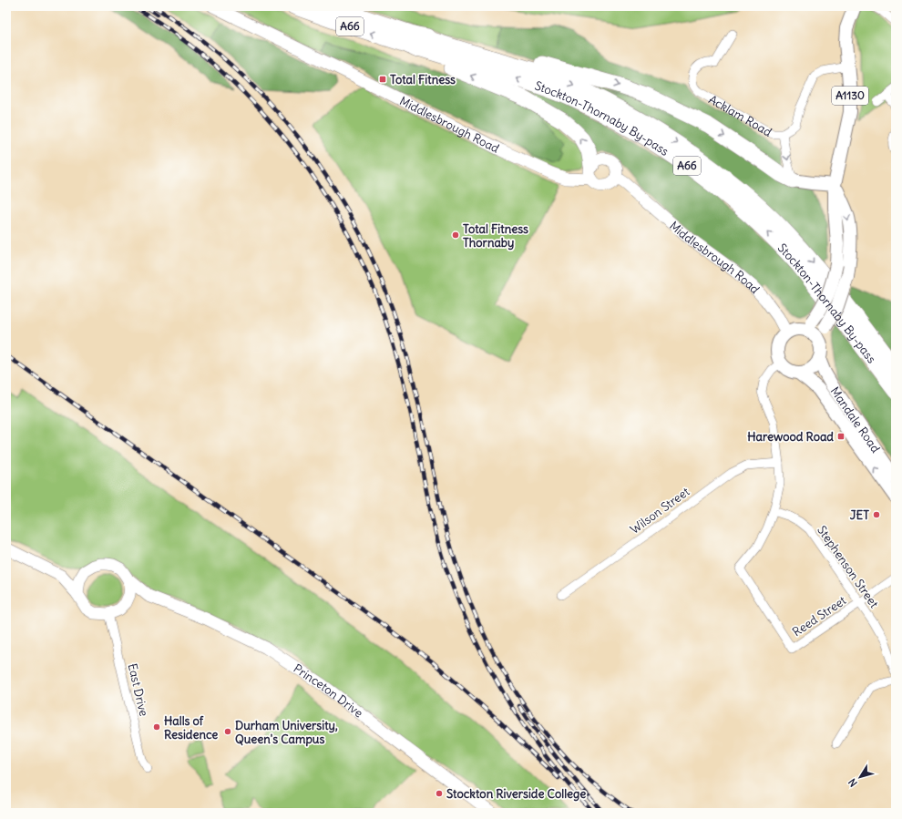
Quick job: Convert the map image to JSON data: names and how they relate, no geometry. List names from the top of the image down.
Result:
{
  "streets": {
    "highway": ["A66", "Stockton-Thornaby By-pass"],
    "main road": ["A1130", "Mandale Road"],
    "street": [
      "Acklam Road",
      "Middlesbrough Road",
      "Wilson Street",
      "Stephenson Street",
      "Reed Street",
      "East Drive",
      "Princeton Drive"
    ]
  },
  "crossings": [
    ["A66", "Stockton-Thornaby By-pass"],
    ["A66", "Middlesbrough Road"],
    ["A1130", "Acklam Road"],
    ["A1130", "Middlesbrough Road"],
    ["A1130", "Mandale Road"],
    ["Middlesbrough Road", "Mandale Road"],
    ["Stephenson Street", "Reed Street"],
    ["East Drive", "Princeton Drive"]
  ],
  "places": {
    "transit": ["Total Fitness", "Harewood Road"],
    "other": [
      "Total Fitness Thornaby",
      "JET",
      "Halls of Residence",
      "Durham University, Queen's Campus",
      "Stockton Riverside College"
    ]
  },
  "north": "bottom left"
}
